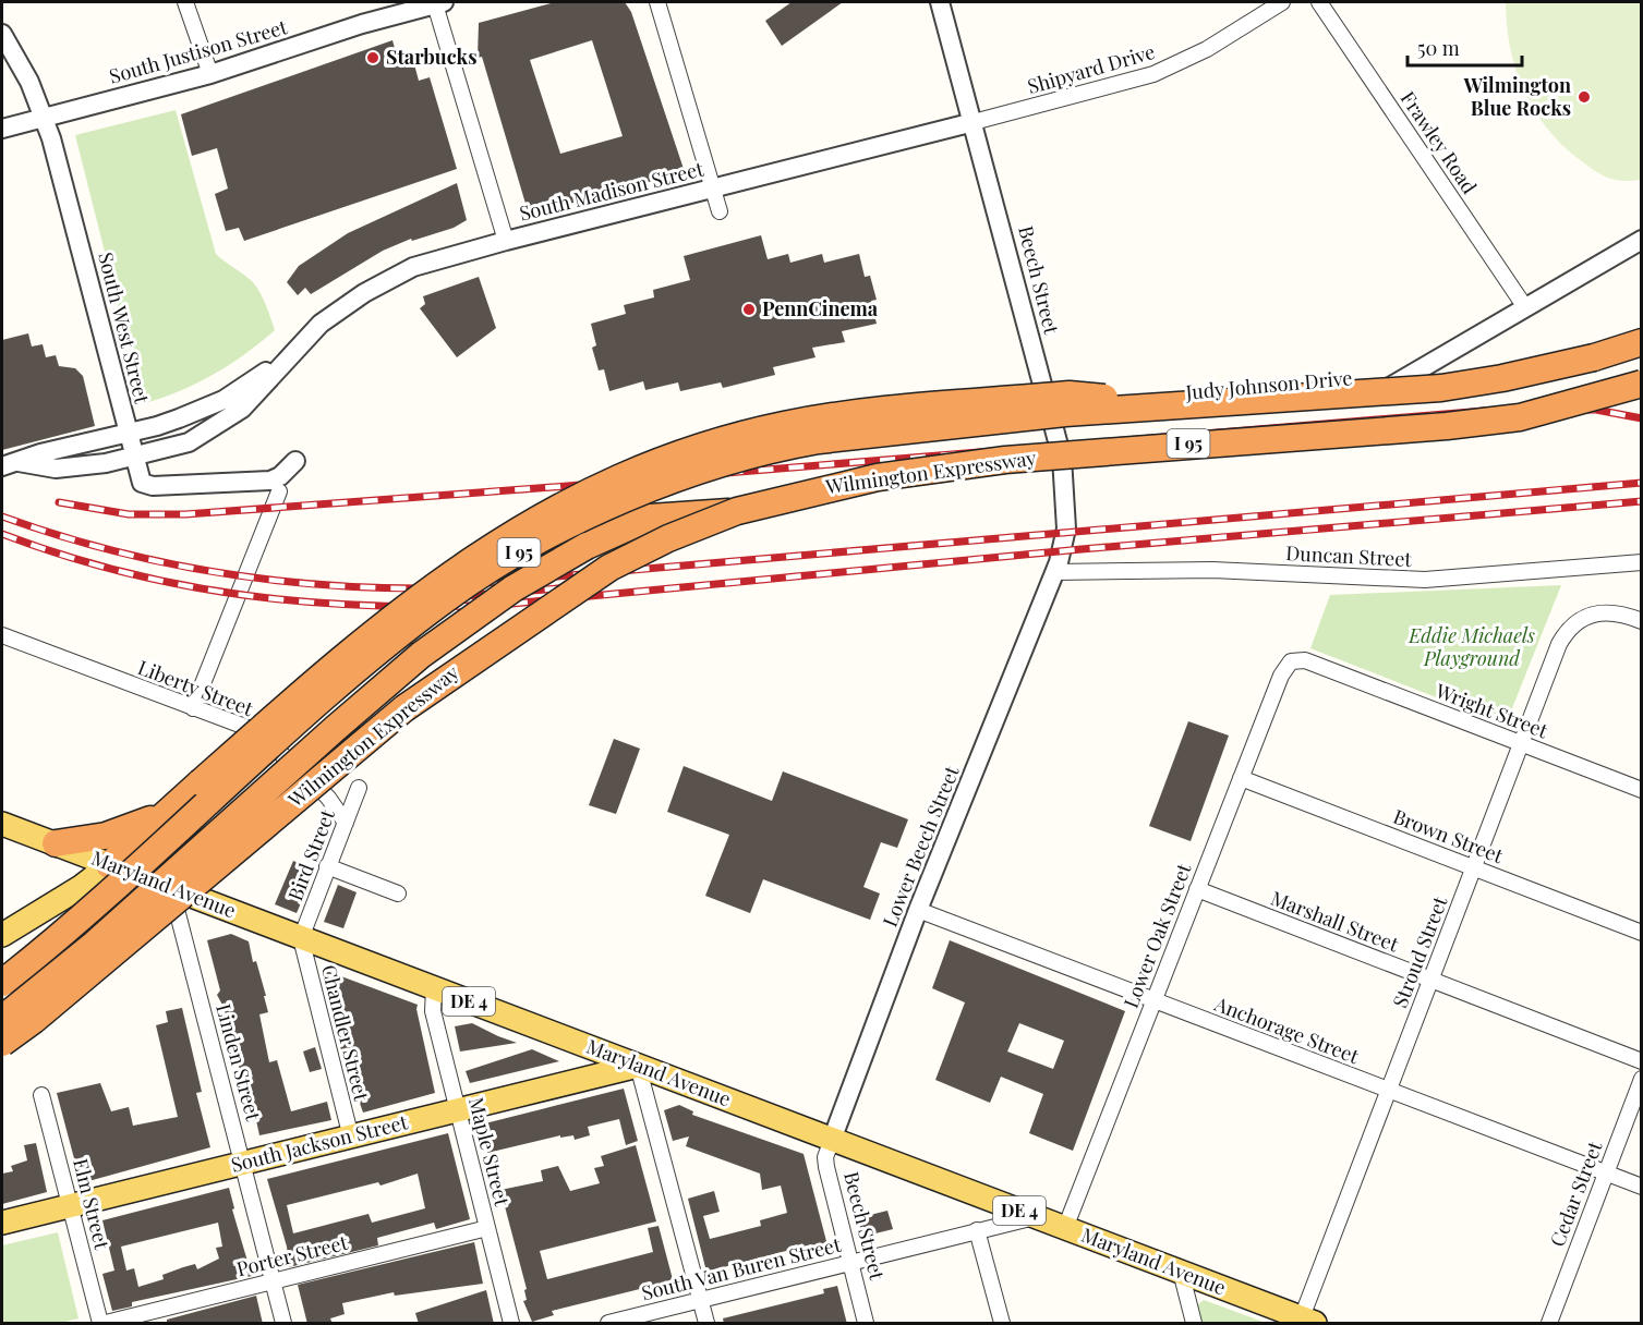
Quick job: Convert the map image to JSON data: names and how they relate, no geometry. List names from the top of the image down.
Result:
{
  "streets": {
    "highway": ["I 95", "Wilmington Expressway"],
    "main road": ["Maryland Avenue", "DE 4", "South Jackson Street"],
    "street": [
      "South Justison Street",
      "Shipyard Drive",
      "Frawley Road",
      "South Madison Street",
      "Beech Street",
      "South West Street",
      "Judy Johnson Drive",
      "Duncan Street",
      "Liberty Street",
      "Wright Street",
      "Brown Street",
      "Lower Beech Street",
      "Bird Street",
      "Marshall Street",
      "Lower Oak Street",
      "Stroud Street",
      "Anchorage Street",
      "Chandler Street",
      "Linden Street",
      "Maple Street",
      "Cedar Street",
      "Elm Street",
      "Porter Street",
      "South Van Buren Street"
    ]
  },
  "crossings": [
    ["South Justison Street", "South West Street"],
    ["Shipyard Drive", "South Madison Street"],
    ["Shipyard Drive", "Beech Street"],
    ["Frawley Road", "Judy Johnson Drive"],
    ["South Madison Street", "Beech Street"],
    ["South Madison Street", "South West Street"],
    ["Beech Street", "Judy Johnson Drive"],
    ["Beech Street", "Duncan Street"],
    ["Beech Street", "Lower Beech Street"],
    ["Beech Street", "Maryland Avenue"],
    ["Beech Street", "South Van Buren Street"],
    ["Duncan Street", "Lower Beech Street"],
    ["Liberty Street", "Bird Street"],
    ["Wright Street", "Lower Oak Street"],
    ["Wright Street", "Stroud Street"],
    ["Brown Street", "Lower Oak Street"],
    ["Brown Street", "Stroud Street"],
    ["Lower Beech Street", "Maryland Avenue"],
    ["Lower Beech Street", "Anchorage Street"],
    ["Bird Street", "Maryland Avenue"],
    ["Bird Street", "Chandler Street"],
    ["Maryland Avenue", "Lower Oak Street"],
    ["Maryland Avenue", "Stroud Street"],
    ["Maryland Avenue", "Chandler Street"],
    ["Maryland Avenue", "Linden Street"],
    ["Maryland Avenue", "South Jackson Street"],
    ["Maryland Avenue", "Maple Street"],
    ["Maryland Avenue", "South Van Buren Street"],
    ["Marshall Street", "Lower Oak Street"],
    ["Marshall Street", "Stroud Street"],
    ["Lower Oak Street", "Anchorage Street"],
    ["Stroud Street", "Anchorage Street"],
    ["Anchorage Street", "Cedar Street"],
    ["Chandler Street", "South Jackson Street"],
    ["Linden Street", "South Jackson Street"],
    ["Linden Street", "Porter Street"],
    ["South Jackson Street", "Maple Street"],
    ["South Jackson Street", "Elm Street"],
    ["Maple Street", "Porter Street"]
  ],
  "parks": ["Eddie Michaels Playground"],
  "places": ["Starbucks", "Wilmington Blue Rocks", "PennCinema"],
  "scale_bar": "50 m"
}
